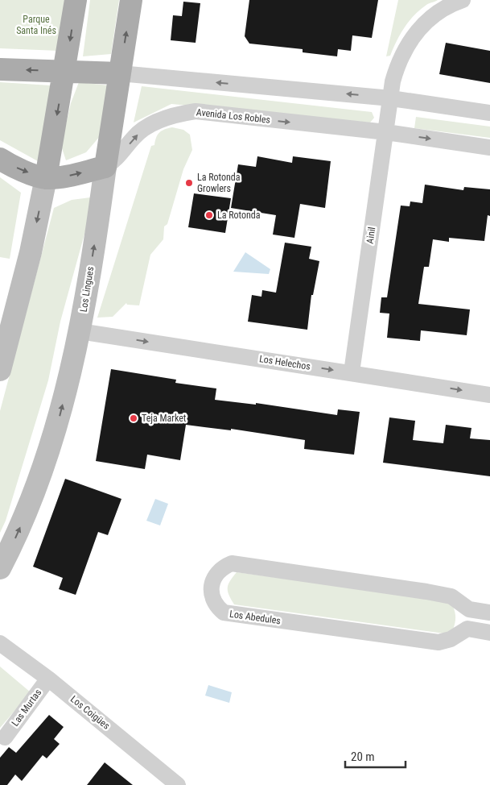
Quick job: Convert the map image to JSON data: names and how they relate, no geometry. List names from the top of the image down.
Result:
{
  "streets": {
    "main road": ["Avenida Los Robles", "Los Lingues"],
    "street": [
      "Ainil",
      "Los Helechos",
      "Los Abedules",
      "Las Murtas",
      "Los Coigües"
    ]
  },
  "crossings": [
    ["Avenida Los Robles", "Ainil"],
    ["Avenida Los Robles", "Los Lingues"],
    ["Ainil", "Los Helechos"],
    ["Los Lingues", "Los Helechos"],
    ["Las Murtas", "Los Coigües"]
  ],
  "one_way": ["Avenida Los Robles", "Los Helechos"],
  "parks": ["Parque Santa Inés"],
  "places": ["La Rotonda Growlers", "La Rotonda", "Teja Market"],
  "scale_bar": "20 m"
}
